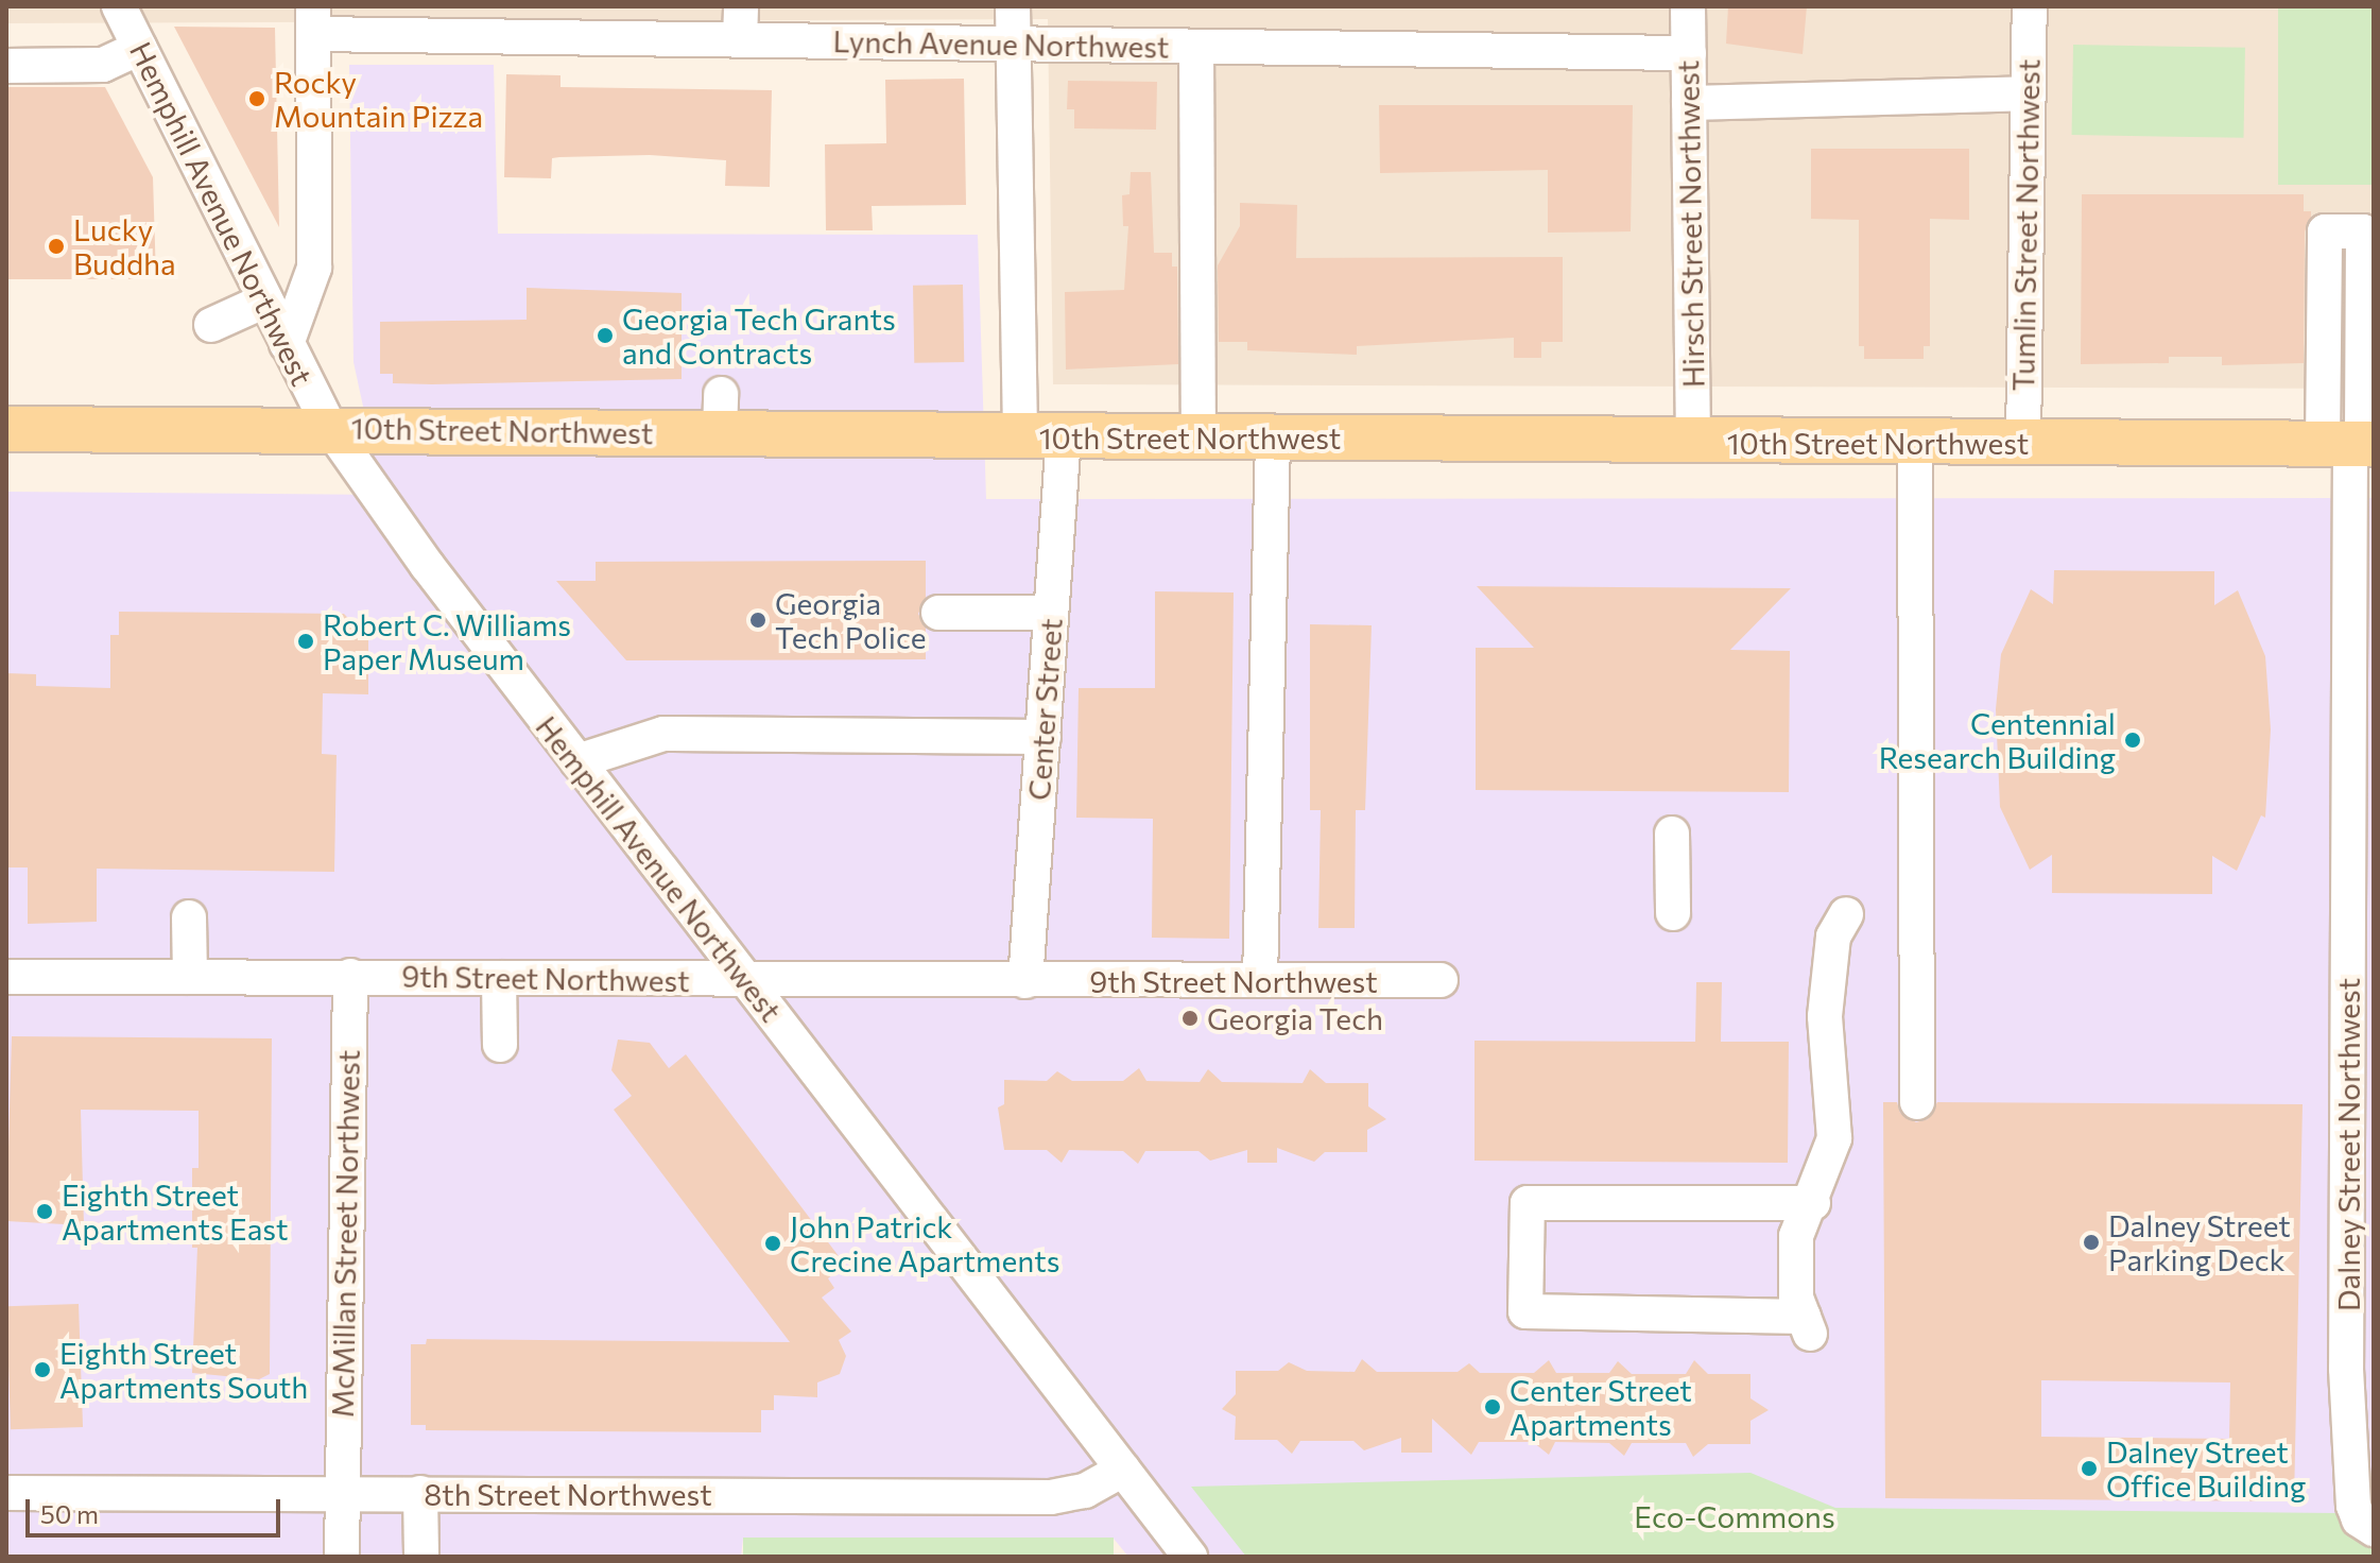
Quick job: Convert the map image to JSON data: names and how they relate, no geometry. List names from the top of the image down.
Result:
{
  "streets": {
    "main road": ["10th Street Northwest"],
    "street": [
      "Lynch Avenue Northwest",
      "Hemphill Avenue Northwest",
      "Hirsch Street Northwest",
      "Tumlin Street Northwest",
      "Center Street",
      "9th Street Northwest",
      "Dalney Street Northwest",
      "McMillan Street Northwest",
      "8th Street Northwest"
    ]
  },
  "crossings": [
    ["Lynch Avenue Northwest", "Hirsch Street Northwest"],
    ["Hemphill Avenue Northwest", "10th Street Northwest"],
    ["Hemphill Avenue Northwest", "9th Street Northwest"],
    ["Hemphill Avenue Northwest", "8th Street Northwest"],
    ["Hirsch Street Northwest", "10th Street Northwest"],
    ["Tumlin Street Northwest", "10th Street Northwest"],
    ["10th Street Northwest", "Center Street"],
    ["10th Street Northwest", "Dalney Street Northwest"],
    ["Center Street", "9th Street Northwest"],
    ["9th Street Northwest", "McMillan Street Northwest"],
    ["McMillan Street Northwest", "8th Street Northwest"]
  ],
  "parks": ["Eco-Commons"],
  "places": [
    "Rocky Mountain Pizza",
    "Lucky Buddha",
    "Georgia Tech Grants and Contracts",
    "Georgia Tech Police",
    "Robert C. Williams Paper Museum",
    "Centennial Research Building",
    "Georgia Tech",
    "Eighth Street Apartments East",
    "Dalney Street Parking Deck",
    "John Patrick Crecine Apartments",
    "Eighth Street Apartments South",
    "Center Street Apartments",
    "Dalney Street Office Building"
  ],
  "scale_bar": "50 m"
}
